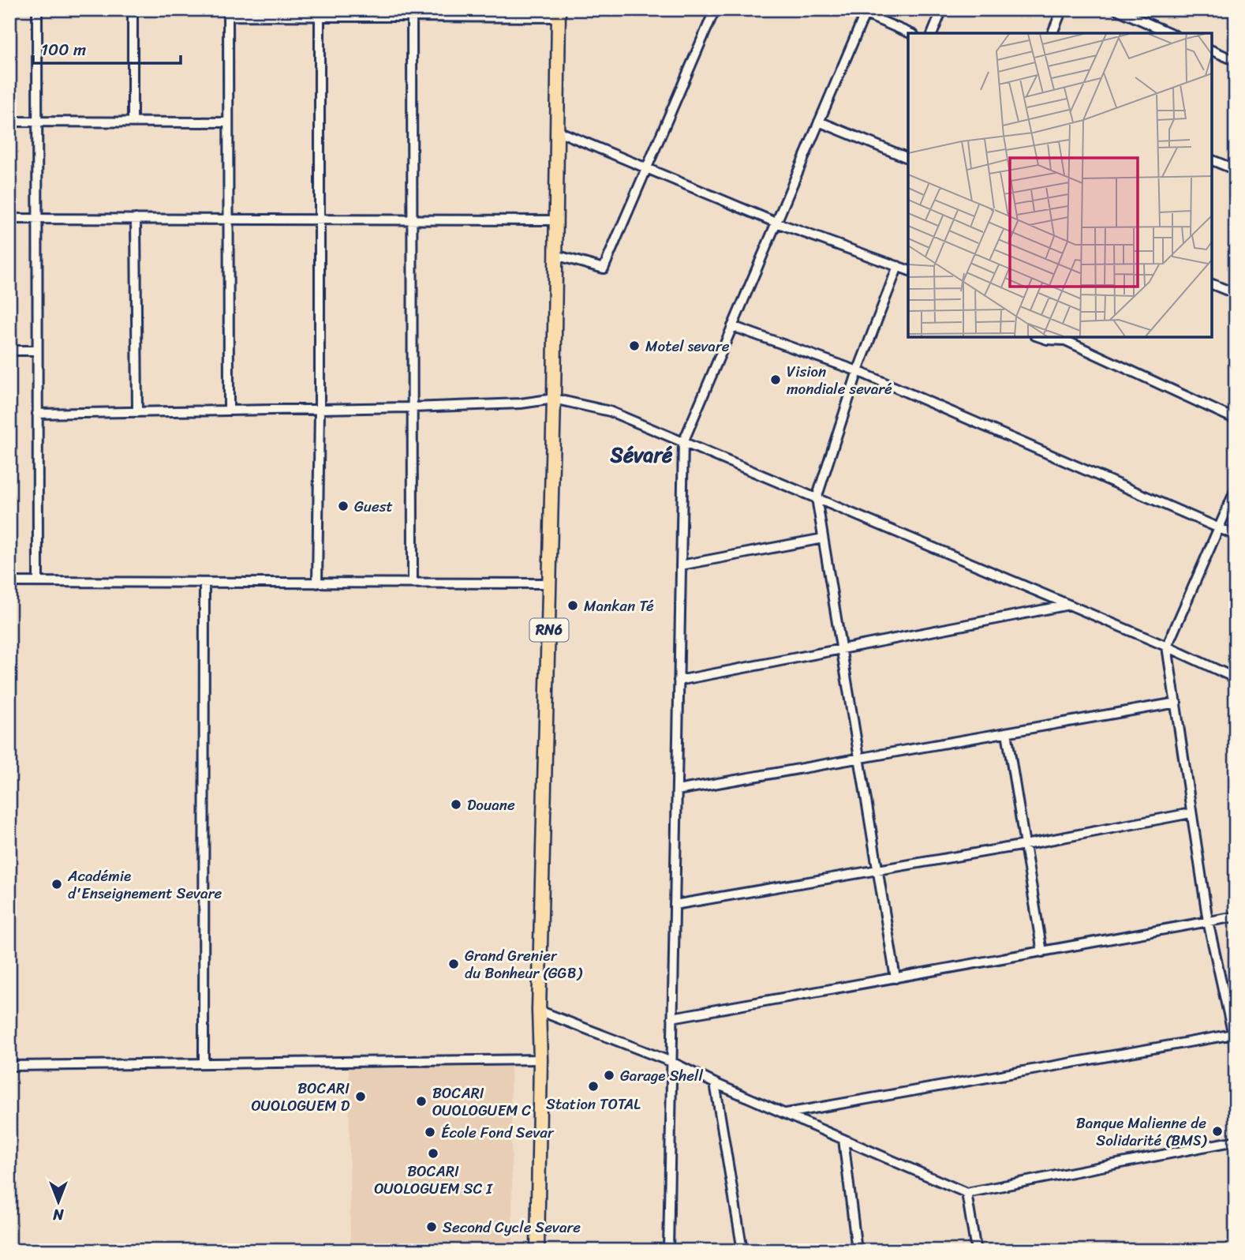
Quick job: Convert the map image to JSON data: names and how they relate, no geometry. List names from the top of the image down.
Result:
{
  "streets": {
    "main road": ["RN6"]
  },
  "districts": ["Sévaré"],
  "places": [
    "Motel sevare",
    "Vision mondiale sevaré",
    "Guest",
    "Mankan Té",
    "Douane",
    "Académie d'Enseignement Sevare",
    "Grand Grenier du Bonheur (GGB)",
    "Garage Shell",
    "Station TOTAL",
    "BOCARI OUOLOGUEM D",
    "BOCARI OUOLOGUEM C",
    "Banque Malienne de Solidarité (BMS)",
    "École Fond Sevar",
    "BOCARI OUOLOGUEM SC I",
    "Second Cycle Sevare"
  ],
  "scale_bar": "100 m",
  "north": "bottom"
}
